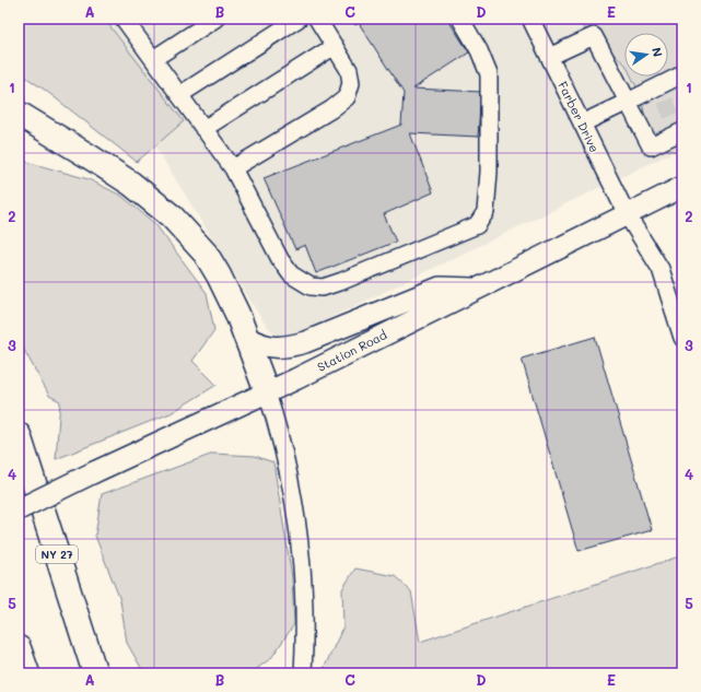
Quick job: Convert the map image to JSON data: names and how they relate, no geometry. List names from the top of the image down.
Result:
{
  "streets": {
    "highway": ["NY 27"],
    "main road": ["Station Road"],
    "street": ["Farber Drive"]
  },
  "crossings": [
    ["Farber Drive", "Station Road"]
  ],
  "north": "right",
  "grid": {
    "columns": [
      "A",
      "B",
      "C",
      "D",
      "E"
    ],
    "rows": [
      "1",
      "2",
      "3",
      "4",
      "5"
    ]
  }
}
